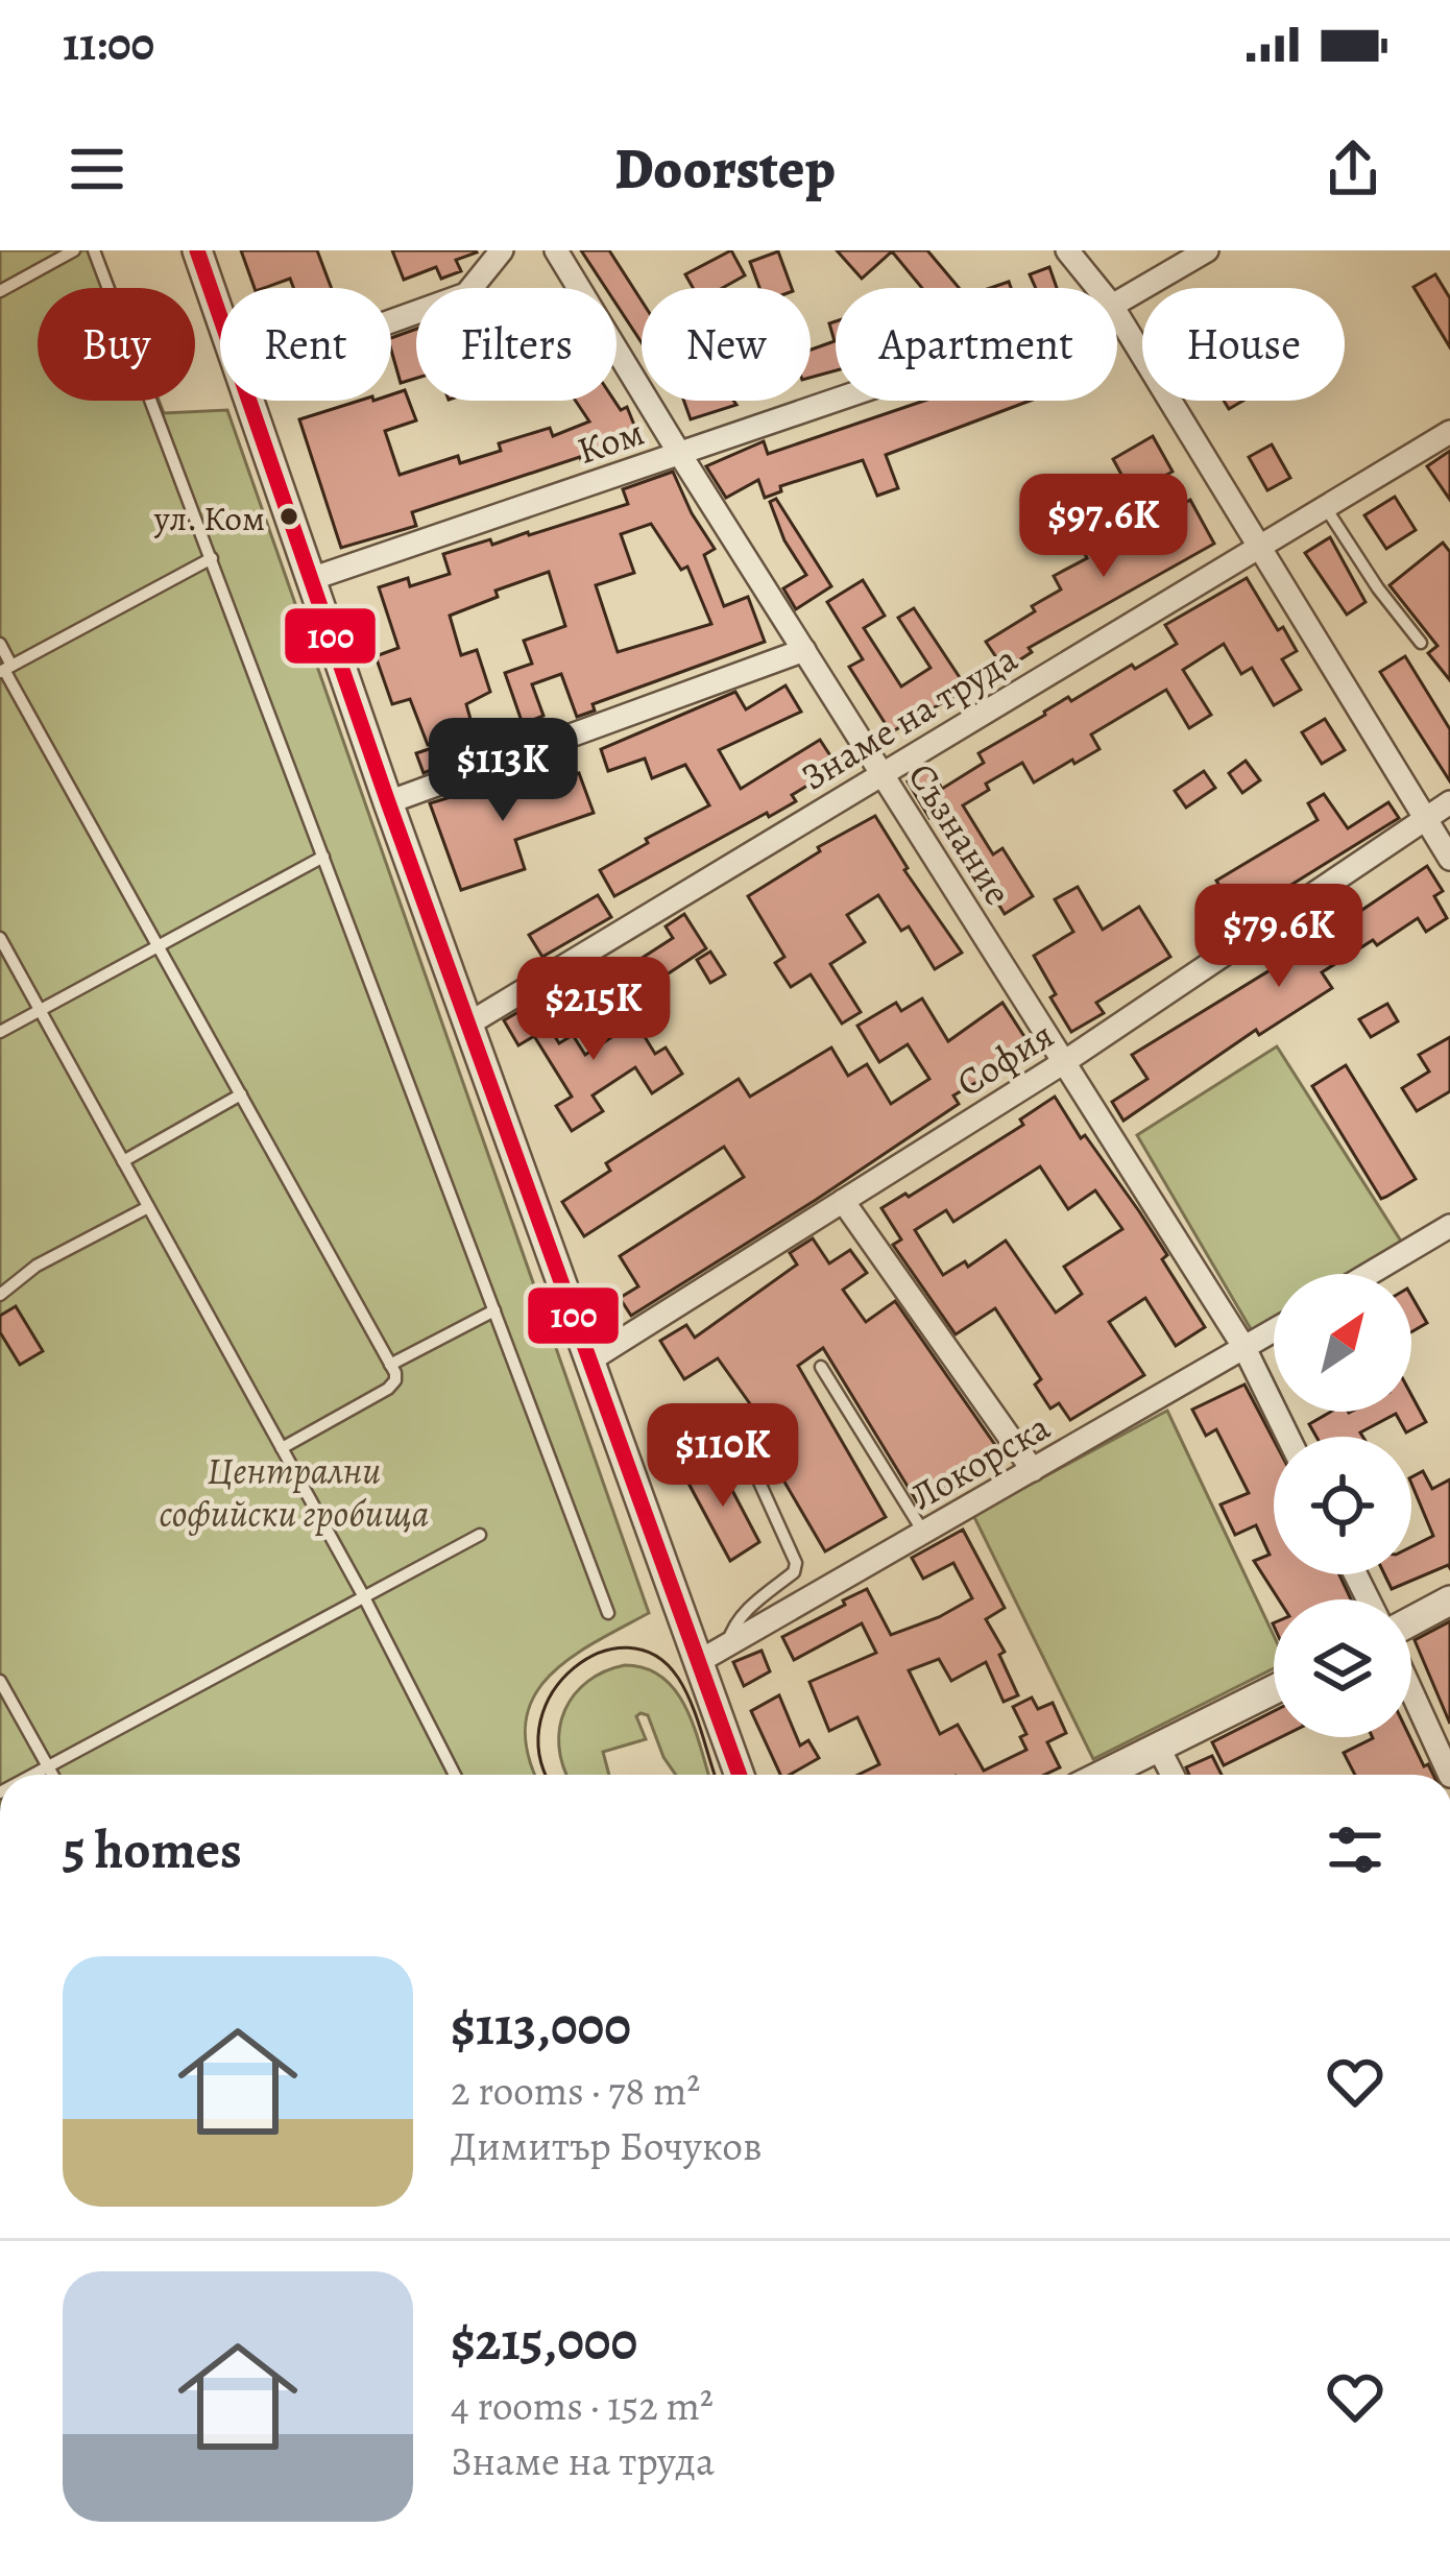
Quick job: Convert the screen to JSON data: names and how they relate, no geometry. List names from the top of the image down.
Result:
{
  "streets": {
    "street": [
      "Ком",
      "Знаме на труда",
      "Съзнание",
      "София",
      "Локорска"
    ]
  },
  "crossings": [
    ["Ком", "Съзнание"],
    ["Знаме на труда", "Съзнание"],
    ["Съзнание", "София"],
    ["Съзнание", "Локорска"]
  ],
  "parks": ["Централни софийски гробища"],
  "places": ["ул. Ком"],
  "lines": ["transit line 100"],
  "north": "top right",
  "page": {
    "status": "11:00",
    "header": "Doorstep",
    "chip": [
      "Buy",
      "Rent",
      "Filters",
      "New",
      "Apartment",
      "House"
    ],
    "price": [
      "$97.6K",
      "$113K",
      "$79.6K",
      "$215K",
      "$110K"
    ],
    "heading": "5 homes",
    "list": [
      {
        "name": "$113,000",
        "note": "2 rooms · 78 m² · Димитър Бочуков"
      },
      {
        "name": "$215,000",
        "note": "4 rooms · 152 m² · Знаме на труда"
      }
    ]
  }
}
